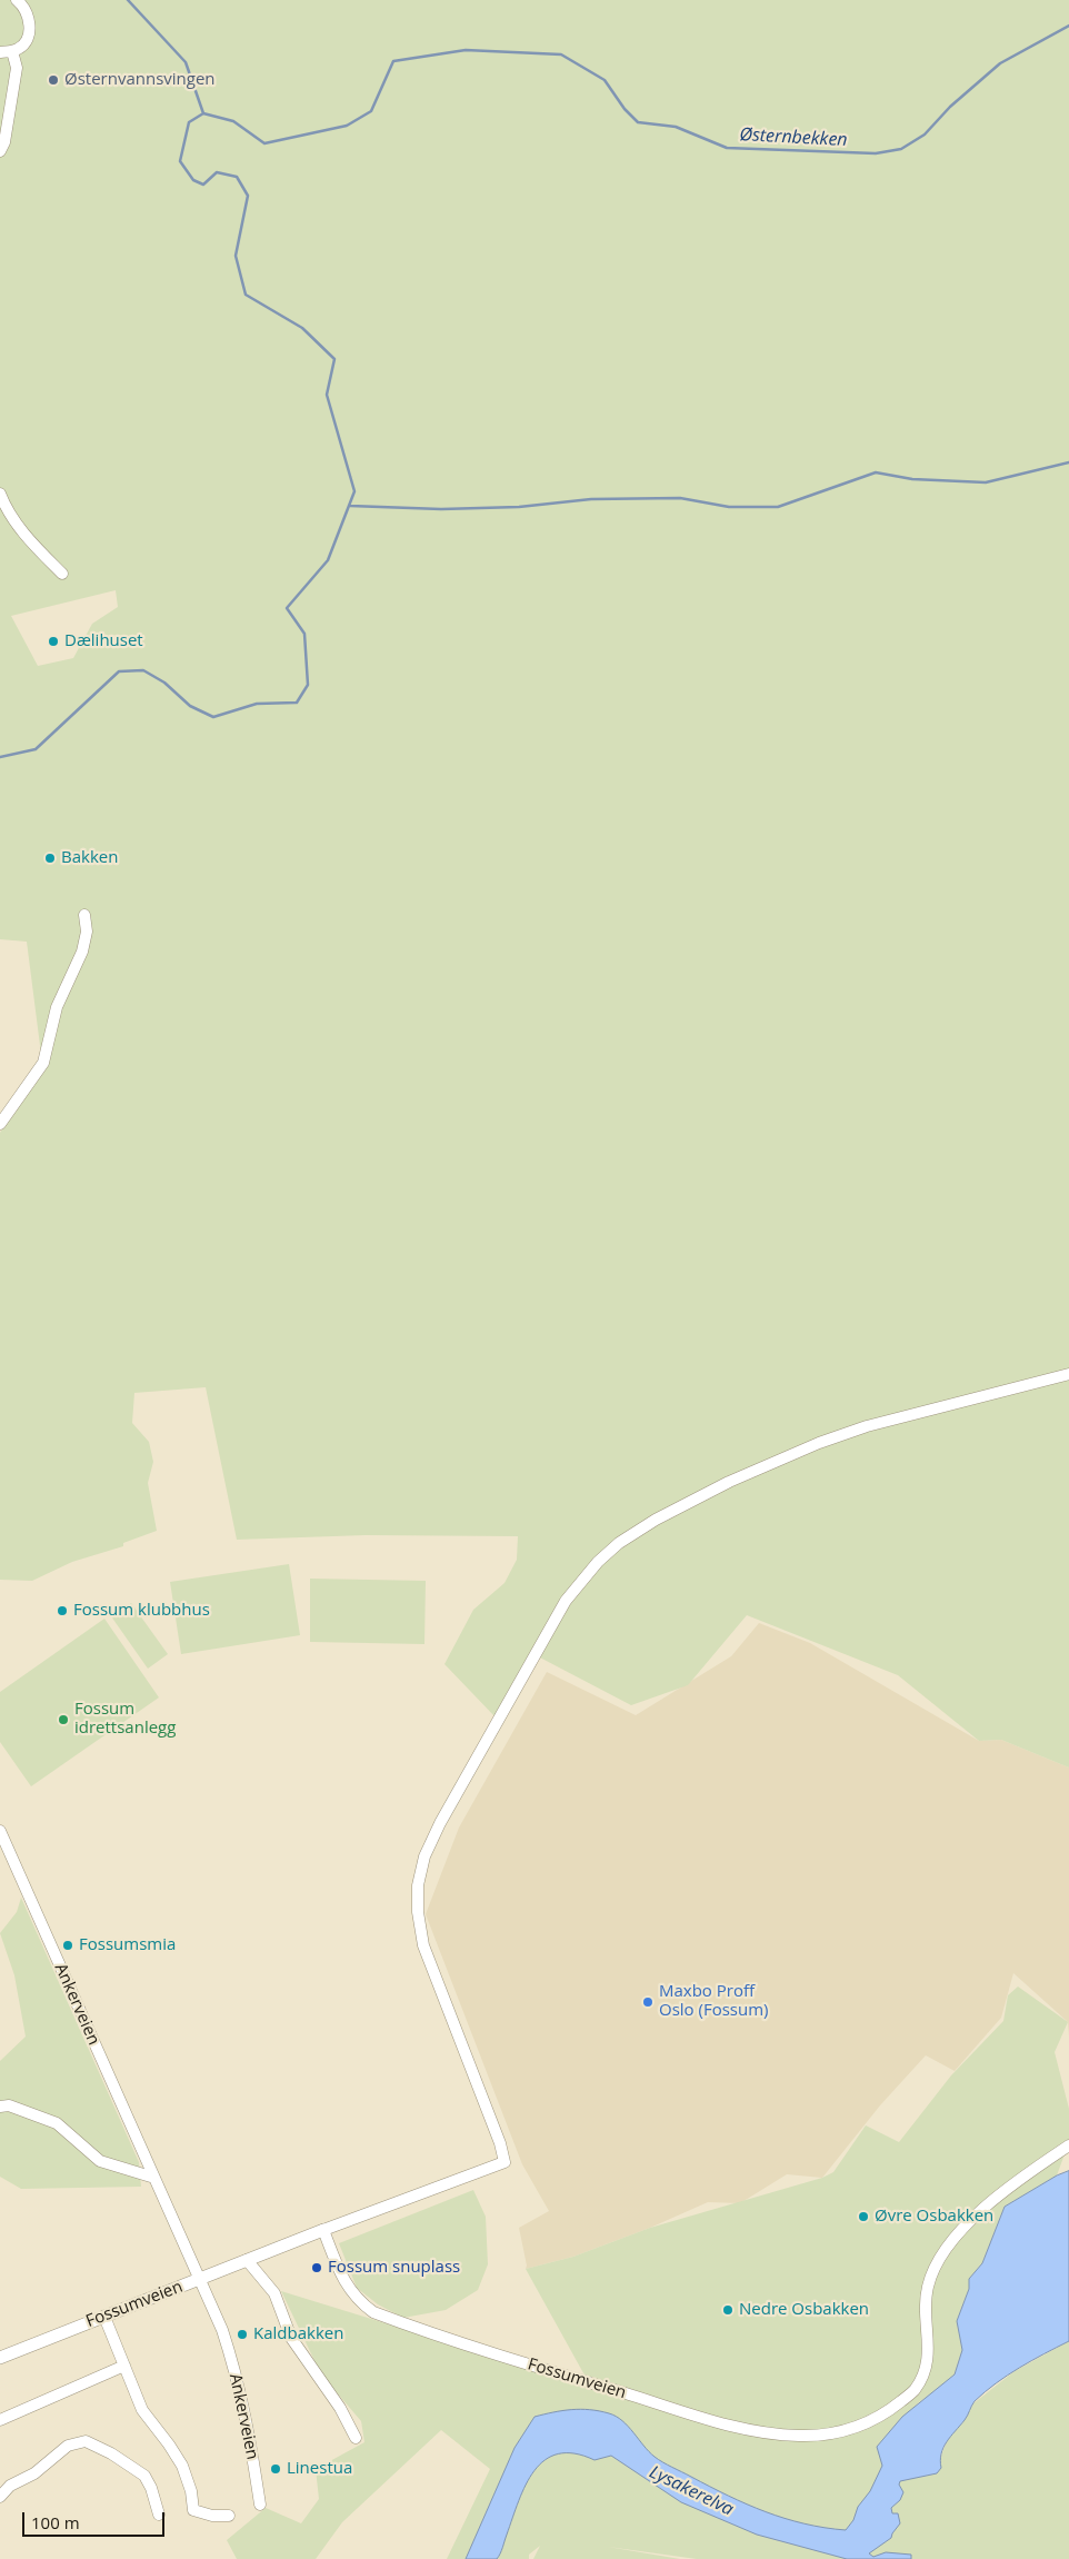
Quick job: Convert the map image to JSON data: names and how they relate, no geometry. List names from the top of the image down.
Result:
{
  "streets": {
    "street": ["Ankerveien", "Fossumveien"]
  },
  "crossings": [
    ["Ankerveien", "Fossumveien"]
  ],
  "water": ["Østernbekken", "Lysakerelva"],
  "places": [
    "Østernvannsvingen",
    "Dælihuset",
    "Bakken",
    "Fossum klubbhus",
    "Fossum idrettsanlegg",
    "Fossumsmia",
    "Maxbo Proff Oslo (Fossum)",
    "Øvre Osbakken",
    "Fossum snuplass",
    "Nedre Osbakken",
    "Kaldbakken",
    "Linestua"
  ],
  "scale_bar": "100 m"
}
